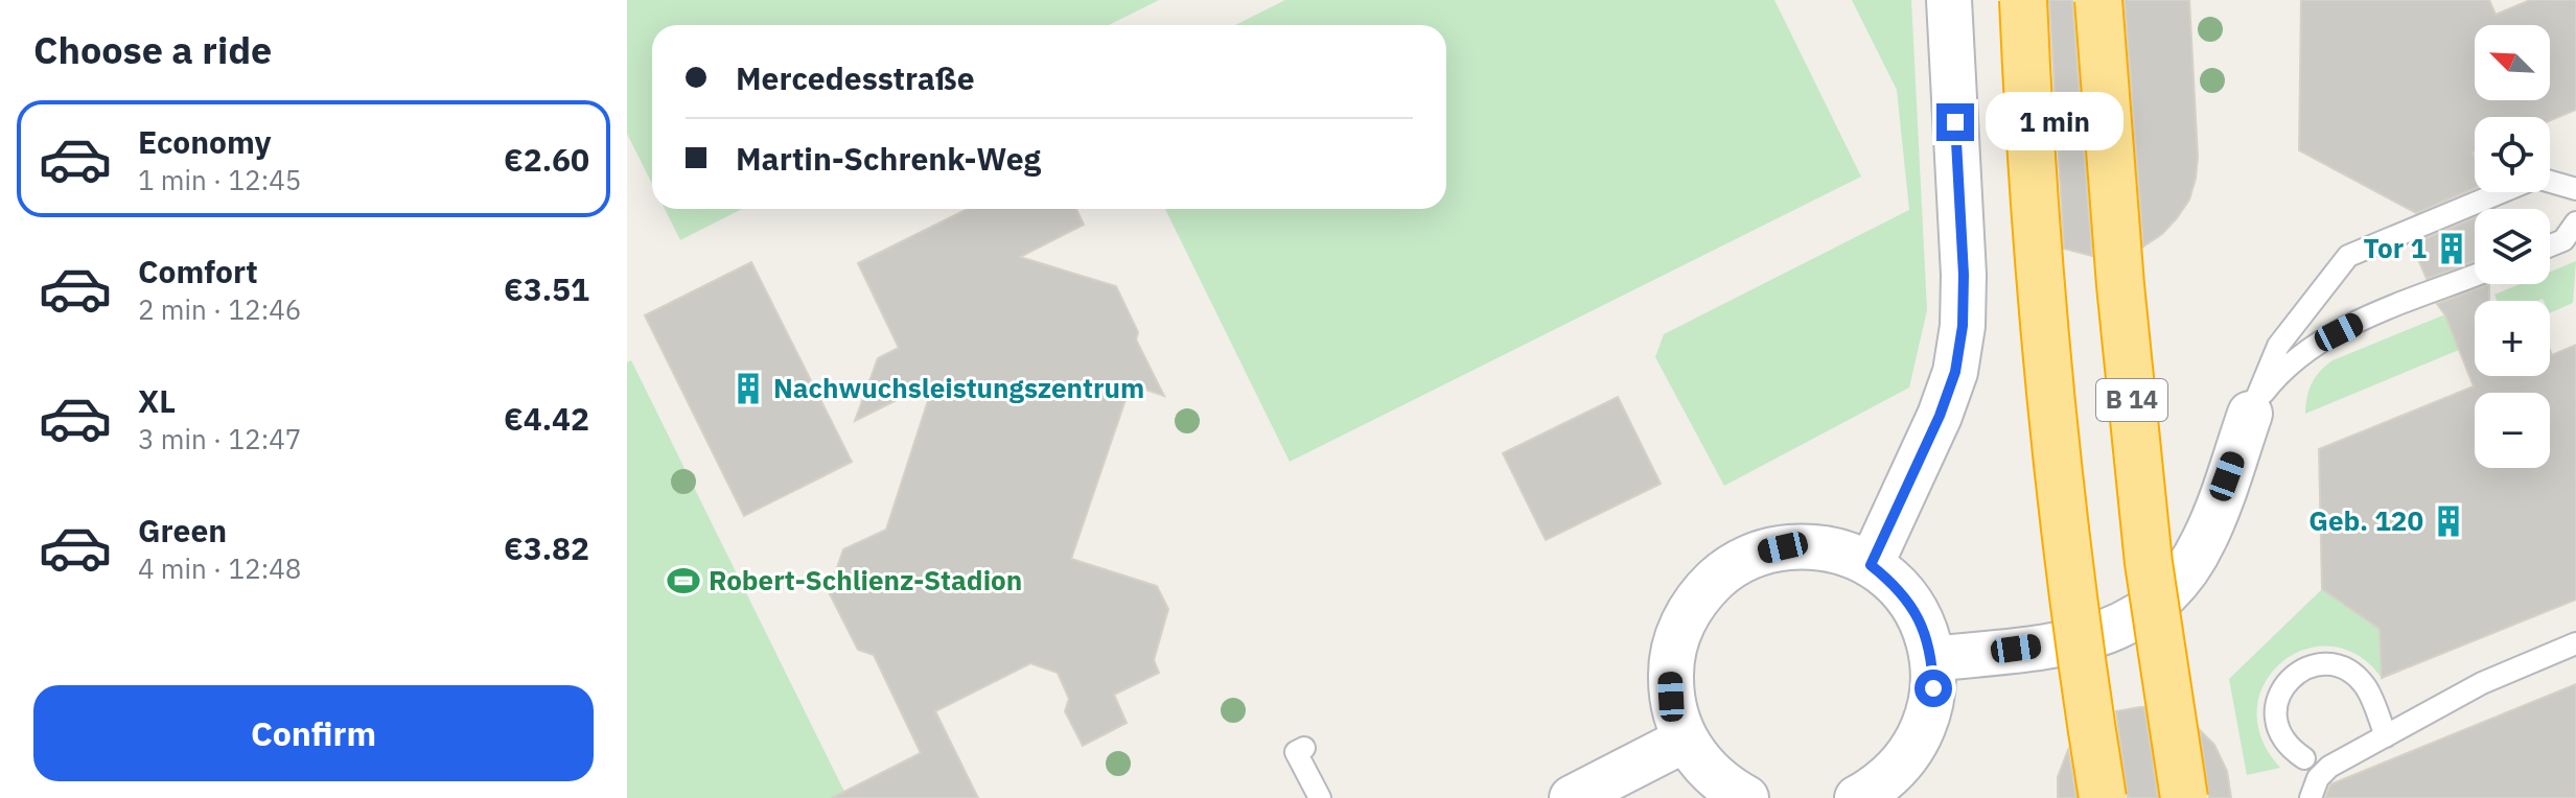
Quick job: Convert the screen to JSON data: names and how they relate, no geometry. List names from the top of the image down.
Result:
{
  "streets": {
    "highway": ["B 14"]
  },
  "places": {
    "building": ["Tor 1", "Nachwuchsleistungszentrum", "Geb. 120"],
    "sports": ["Robert-Schlienz-Stadion"]
  },
  "north": "top left",
  "page": {
    "heading": "Choose a ride",
    "map_buttons": ["+", "−"],
    "banner": ["Mercedesstraße", "Martin-Schrenk-Weg"],
    "bubble": "1 min",
    "list": [
      {
        "name": "Economy",
        "note": "1 min · 12:45",
        "value": "€2.60"
      },
      {
        "name": "Comfort",
        "note": "2 min · 12:46",
        "value": "€3.51"
      },
      {
        "name": "XL",
        "note": "3 min · 12:47",
        "value": "€4.42"
      },
      {
        "name": "Green",
        "note": "4 min · 12:48",
        "value": "€3.82"
      }
    ],
    "buttons": "Confirm"
  }
}
